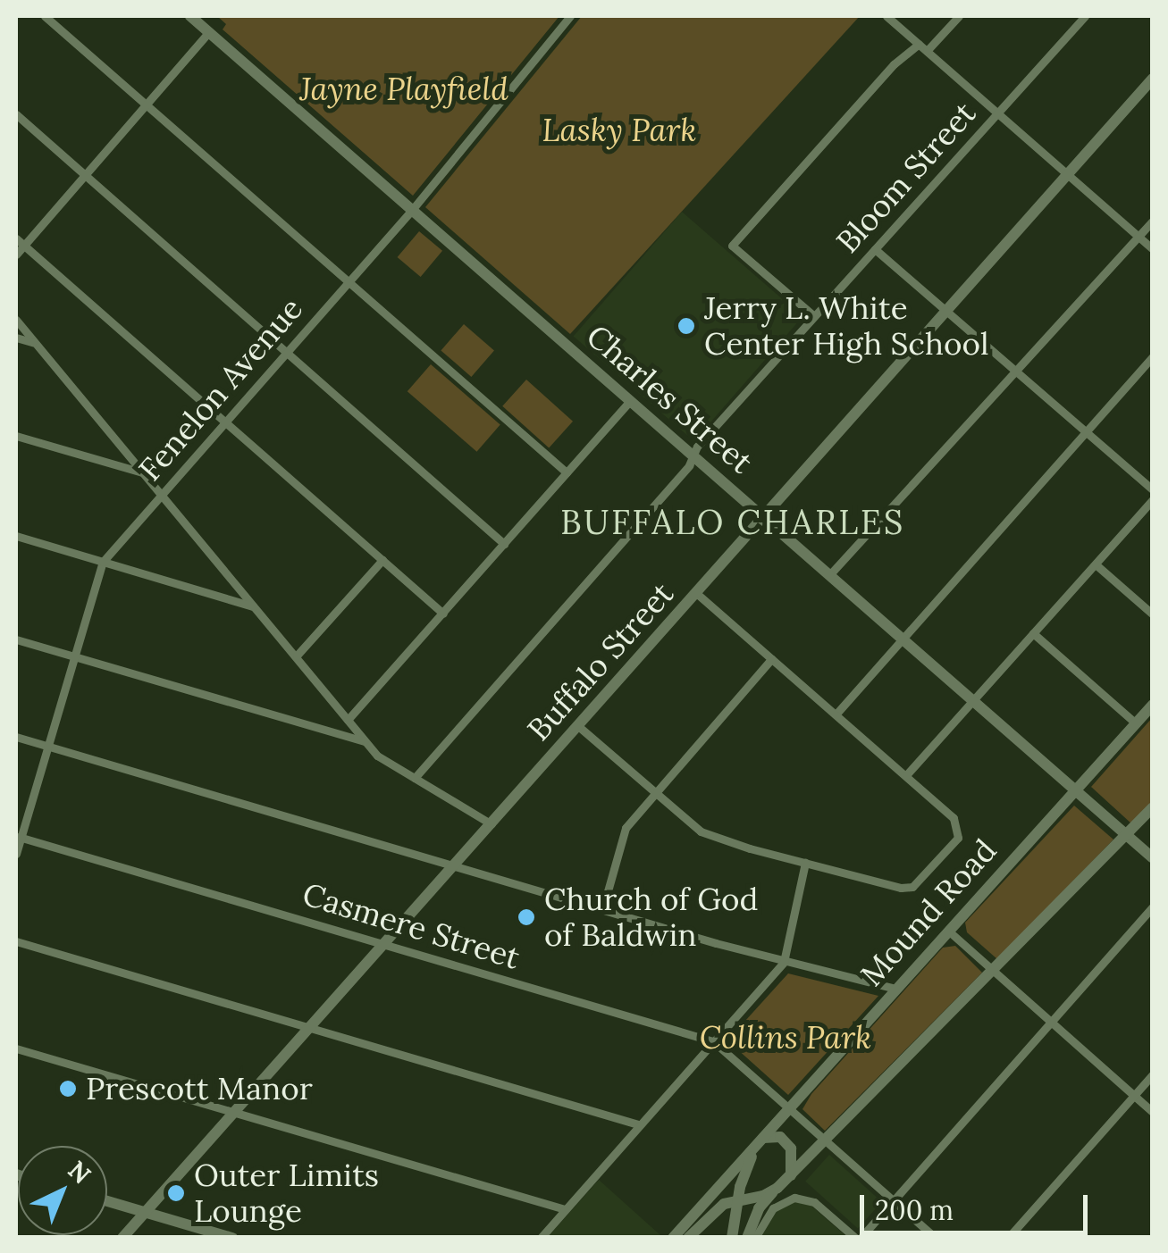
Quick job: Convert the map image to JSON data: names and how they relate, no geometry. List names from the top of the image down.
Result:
{
  "streets": {
    "street": [
      "Bloom Street",
      "Fenelon Avenue",
      "Charles Street",
      "Buffalo Street",
      "Mound Road",
      "Casmere Street"
    ]
  },
  "crossings": [
    ["Bloom Street", "Charles Street"],
    ["Fenelon Avenue", "Charles Street"],
    ["Fenelon Avenue", "Casmere Street"],
    ["Charles Street", "Buffalo Street"],
    ["Charles Street", "Mound Road"],
    ["Buffalo Street", "Casmere Street"],
    ["Mound Road", "Casmere Street"]
  ],
  "districts": ["BUFFALO CHARLES"],
  "parks": ["Jayne Playfield", "Lasky Park", "Collins Park"],
  "places": [
    "Jerry L. White Center High School",
    "Church of God of Baldwin",
    "Prescott Manor",
    "Outer Limits Lounge"
  ],
  "scale_bar": "200 m",
  "north": "top right"
}
